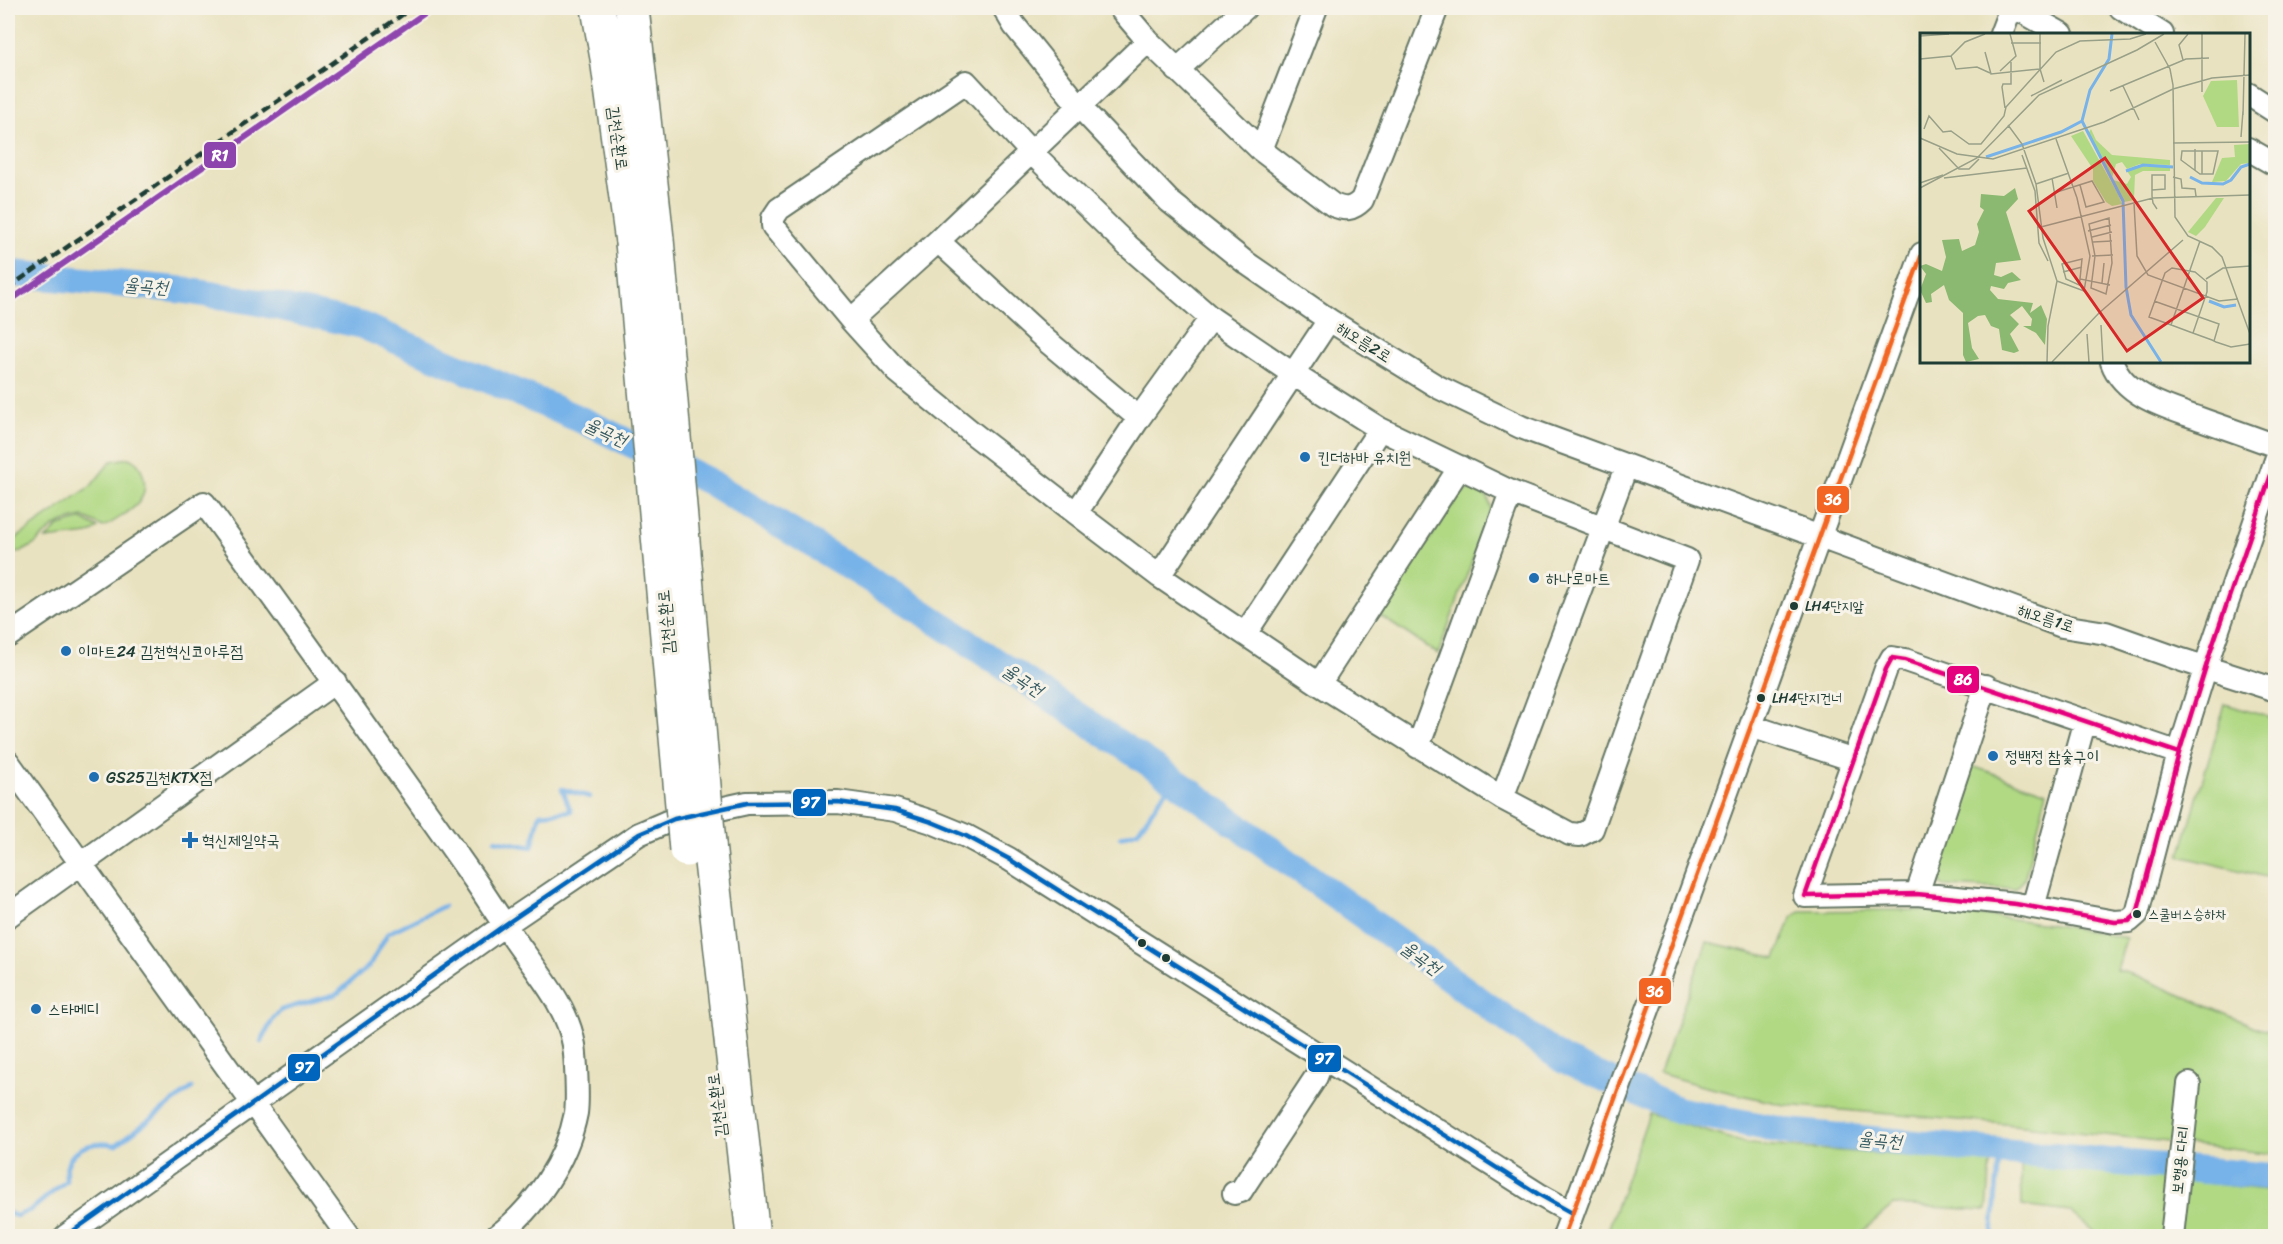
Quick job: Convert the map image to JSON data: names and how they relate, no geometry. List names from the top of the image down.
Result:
{
  "streets": {
    "highway": ["김천순환로"],
    "street": ["해오름2로", "해오름1로", "보행용 다리"]
  },
  "crossings": [
    ["해오름2로", "해오름1로"]
  ],
  "water": ["율곡천"],
  "places": {
    "other": [
      "킨더하바 유치원",
      "하나로마트",
      "LH4단지앞",
      "이마트24 김천혁신코아루점",
      "LH4단지건너",
      "정백정 참숯구이",
      "GS25김천KTX점",
      "스쿨버스승하차",
      "스타메디"
    ],
    "health": ["혁신제일약국"]
  },
  "lines": [
    "transit line R1",
    "transit line 36",
    "transit line 86",
    "transit line 97"
  ]
}
